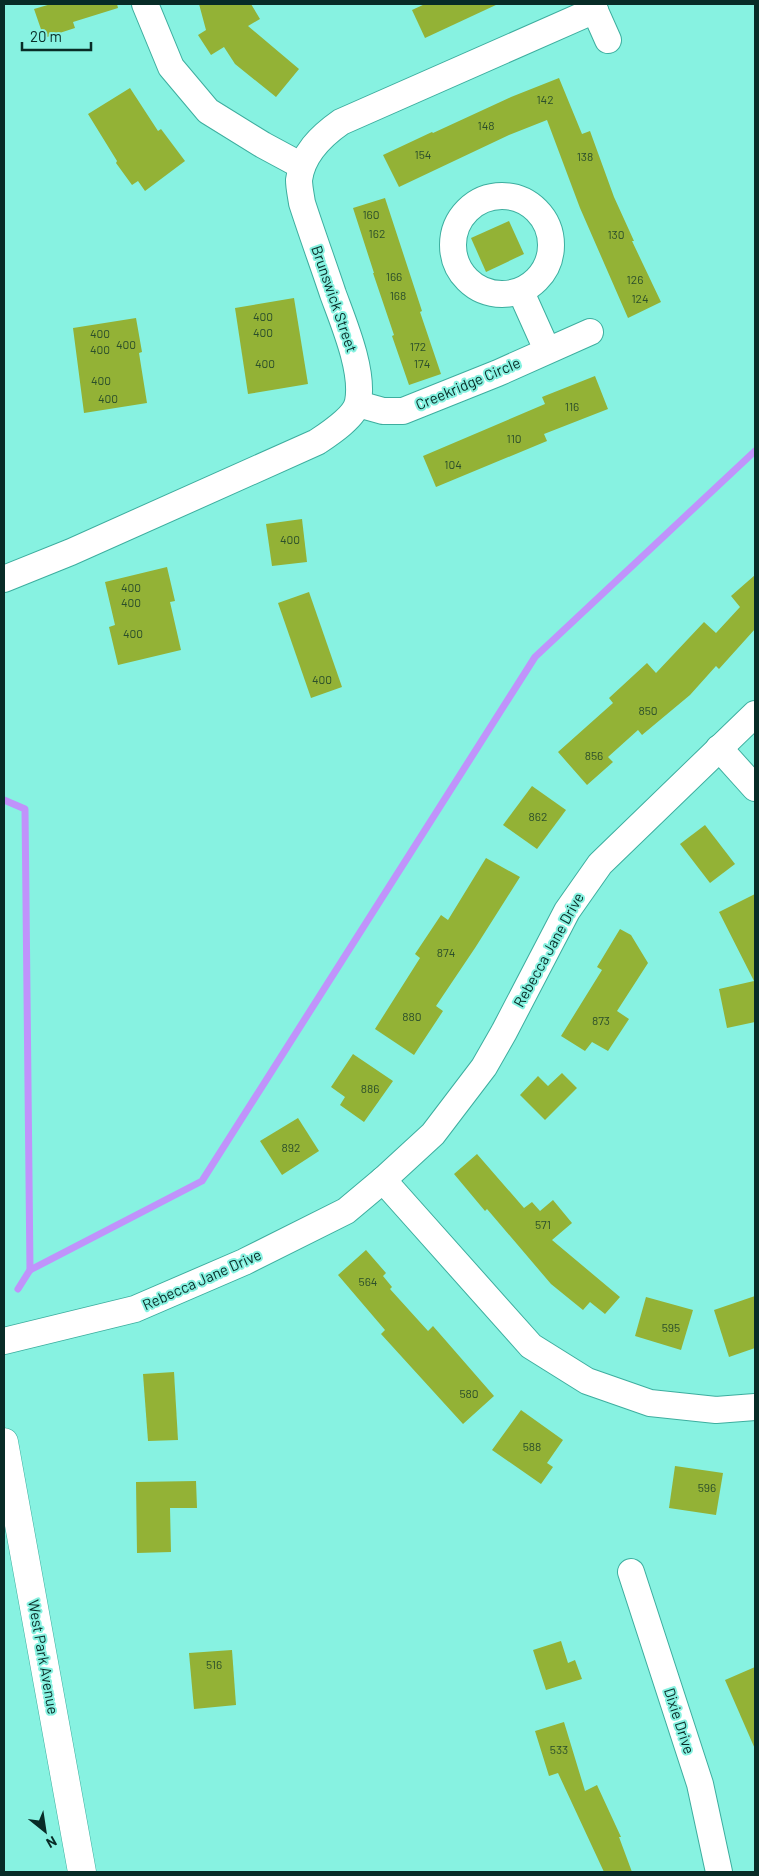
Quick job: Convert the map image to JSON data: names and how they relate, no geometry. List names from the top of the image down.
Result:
{
  "streets": {
    "main road": ["West Park Avenue"],
    "street": [
      "Brunswick Street",
      "Creekridge Circle",
      "Rebecca Jane Drive",
      "Dixie Drive"
    ]
  },
  "crossings": [
    ["Brunswick Street", "Creekridge Circle"]
  ],
  "house_numbers": [
    "142",
    "148",
    "154",
    "138",
    "160",
    "162",
    "130",
    "166",
    "126",
    "168",
    "124",
    "400",
    "400",
    "400",
    "400",
    "172",
    "400",
    "400",
    "174",
    "400",
    "400",
    "116",
    "110",
    "104",
    "400",
    "400",
    "400",
    "400",
    "400",
    "850",
    "856",
    "862",
    "874",
    "880",
    "873",
    "886",
    "892",
    "571",
    "564",
    "595",
    "580",
    "588",
    "596",
    "516",
    "533"
  ],
  "scale_bar": "20 m",
  "north": "bottom right"
}
